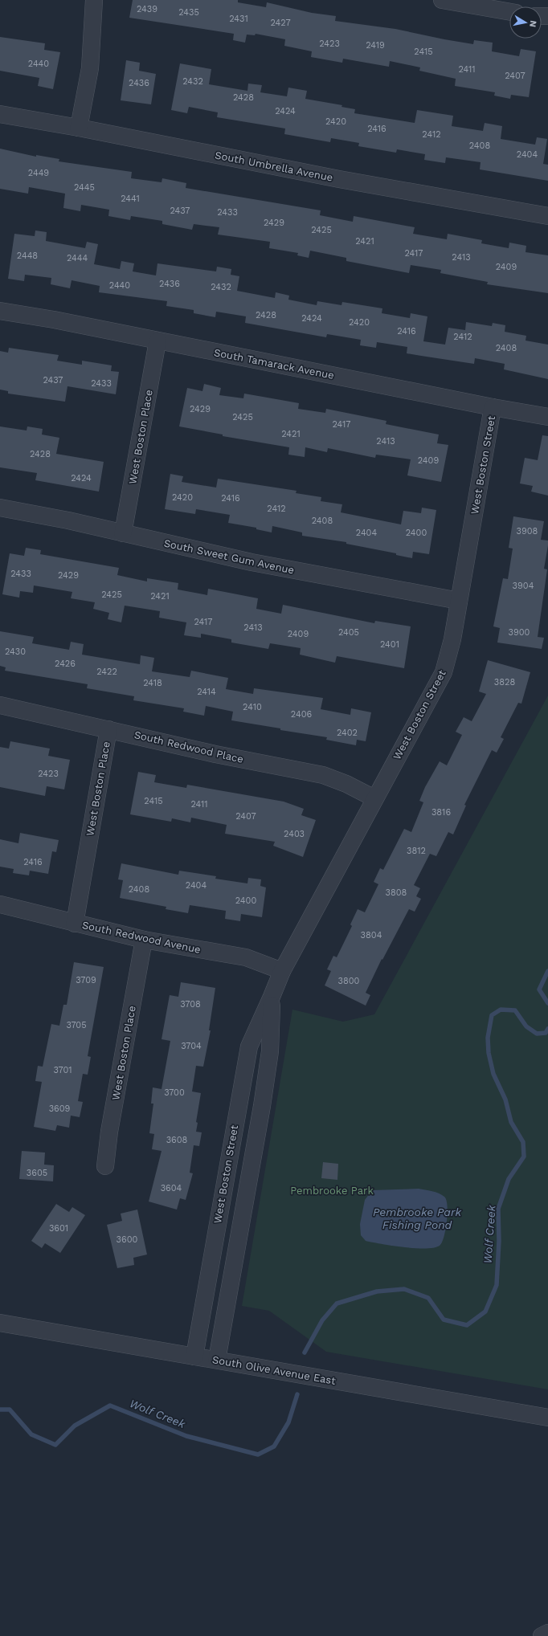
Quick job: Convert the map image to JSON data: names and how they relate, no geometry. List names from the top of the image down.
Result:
{
  "streets": {
    "street": [
      "South Umbrella Avenue",
      "South Tamarack Avenue",
      "West Boston Place",
      "West Boston Street",
      "South Sweet Gum Avenue",
      "South Redwood Place",
      "South Redwood Avenue",
      "South Olive Avenue East"
    ]
  },
  "crossings": [
    ["South Tamarack Avenue", "West Boston Place"],
    ["South Tamarack Avenue", "West Boston Street"],
    ["West Boston Place", "South Sweet Gum Avenue"],
    ["West Boston Place", "South Redwood Place"],
    ["West Boston Place", "South Redwood Avenue"],
    ["West Boston Street", "South Sweet Gum Avenue"],
    ["West Boston Street", "South Redwood Place"],
    ["West Boston Street", "South Redwood Avenue"],
    ["West Boston Street", "South Olive Avenue East"]
  ],
  "water": ["Pembrooke Park Fishing Pond", "Wolf Creek"],
  "parks": ["Pembrooke Park"],
  "house_numbers": [
    "2439",
    "2435",
    "2431",
    "2427",
    "2423",
    "2419",
    "2415",
    "2440",
    "2411",
    "2407",
    "2432",
    "2436",
    "2428",
    "2424",
    "2420",
    "2416",
    "2412",
    "2408",
    "2404",
    "2449",
    "2445",
    "2441",
    "2437",
    "2433",
    "2429",
    "2425",
    "2421",
    "2417",
    "2448",
    "2413",
    "2444",
    "2409",
    "2436",
    "2440",
    "2432",
    "2428",
    "2424",
    "2420",
    "2416",
    "2412",
    "2408",
    "2437",
    "2433",
    "2429",
    "2425",
    "2417",
    "2421",
    "2413",
    "2428",
    "2409",
    "2424",
    "2420",
    "2416",
    "2412",
    "2408",
    "3908",
    "2404",
    "2400",
    "2433",
    "2429",
    "3904",
    "2425",
    "2421",
    "2417",
    "2413",
    "2405",
    "3900",
    "2409",
    "2401",
    "2430",
    "2426",
    "2422",
    "3828",
    "2418",
    "2414",
    "2410",
    "2406",
    "2402",
    "2423",
    "2415",
    "2411",
    "3816",
    "2407",
    "2403",
    "3812",
    "2416",
    "2404",
    "2408",
    "3808",
    "2400",
    "3804",
    "3709",
    "3800",
    "3708",
    "3705",
    "3704",
    "3701",
    "3700",
    "3609",
    "3608",
    "3605",
    "3604",
    "3601",
    "3600"
  ],
  "north": "right"
}
